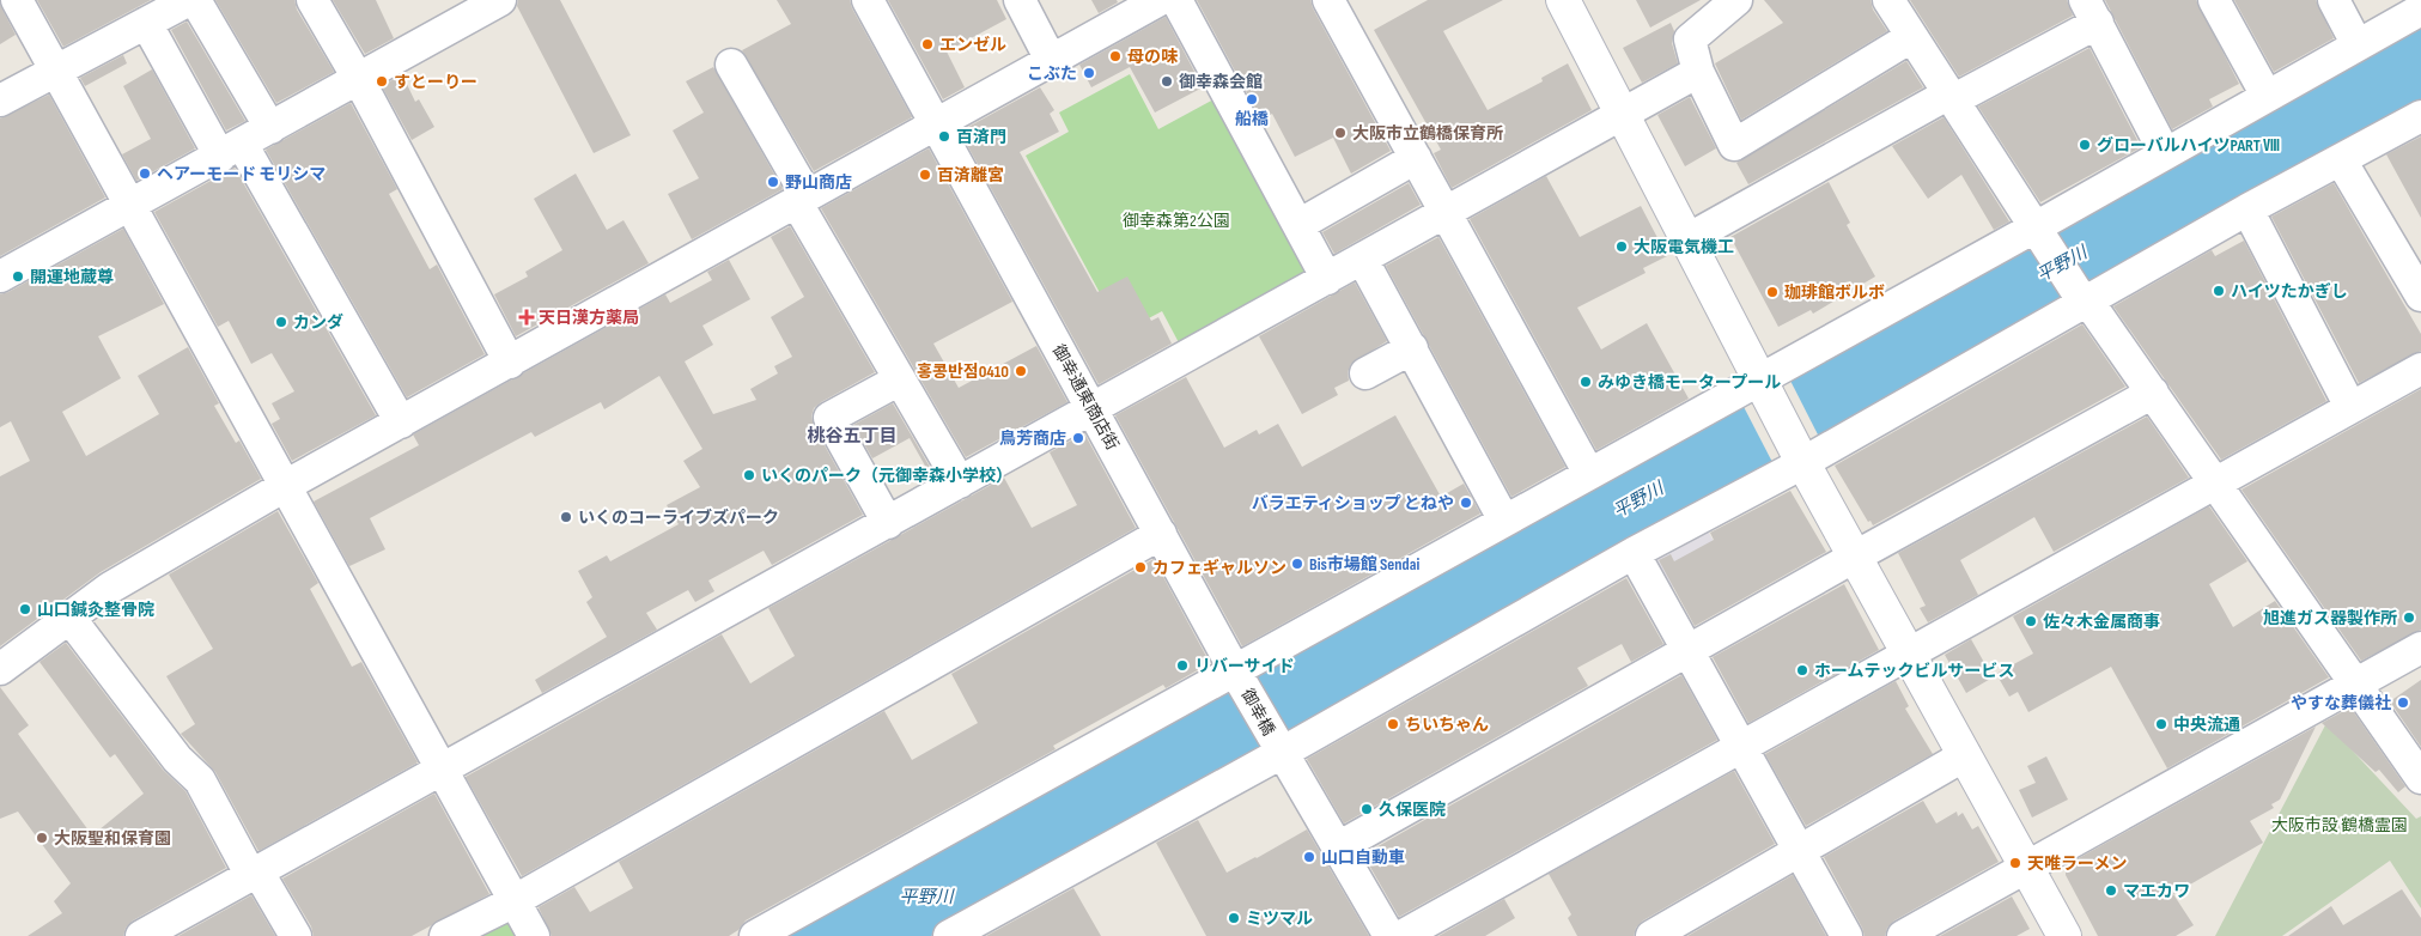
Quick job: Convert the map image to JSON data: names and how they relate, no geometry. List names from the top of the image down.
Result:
{
  "streets": {
    "street": ["御幸通東商店街", "御幸橋"]
  },
  "crossings": [
    ["御幸通東商店街", "御幸橋"]
  ],
  "districts": ["桃谷五丁目"],
  "water": ["平野川"],
  "parks": ["御幸森第2公園", "大阪市設 鶴橋霊園"],
  "places": {
    "other": [
      "エンゼル",
      "母の味",
      "こぶた",
      "すとーりー",
      "御幸森会館",
      "船橋",
      "大阪市立鶴橋保育所",
      "百済門",
      "グローバルハイツPART Ⅷ",
      "ヘアーモード モリシマ",
      "百済離宮",
      "野山商店",
      "大阪電気機工",
      "開運地蔵尊",
      "ハイツたかぎし",
      "珈琲館ボルボ",
      "カンダ",
      "홍콩반점0410",
      "みゆき橋モータープール",
      "鳥芳商店",
      "いくのパーク（元御幸森小学校）",
      "バラエティショップ とねや",
      "いくのコーライブズパーク",
      "Bis市場館 Sendai",
      "カフェギャルソン",
      "山口鍼灸整骨院",
      "旭進ガス器製作所",
      "佐々木金属商事",
      "リバーサイド",
      "ホームテックビルサービス",
      "やすな葬儀社",
      "ちいちゃん",
      "中央流通",
      "久保医院",
      "大阪聖和保育園",
      "山口自動車",
      "天唯ラーメン",
      "マエカワ",
      "ミツマル"
    ],
    "health": ["天日漢方薬局"]
  }
}
